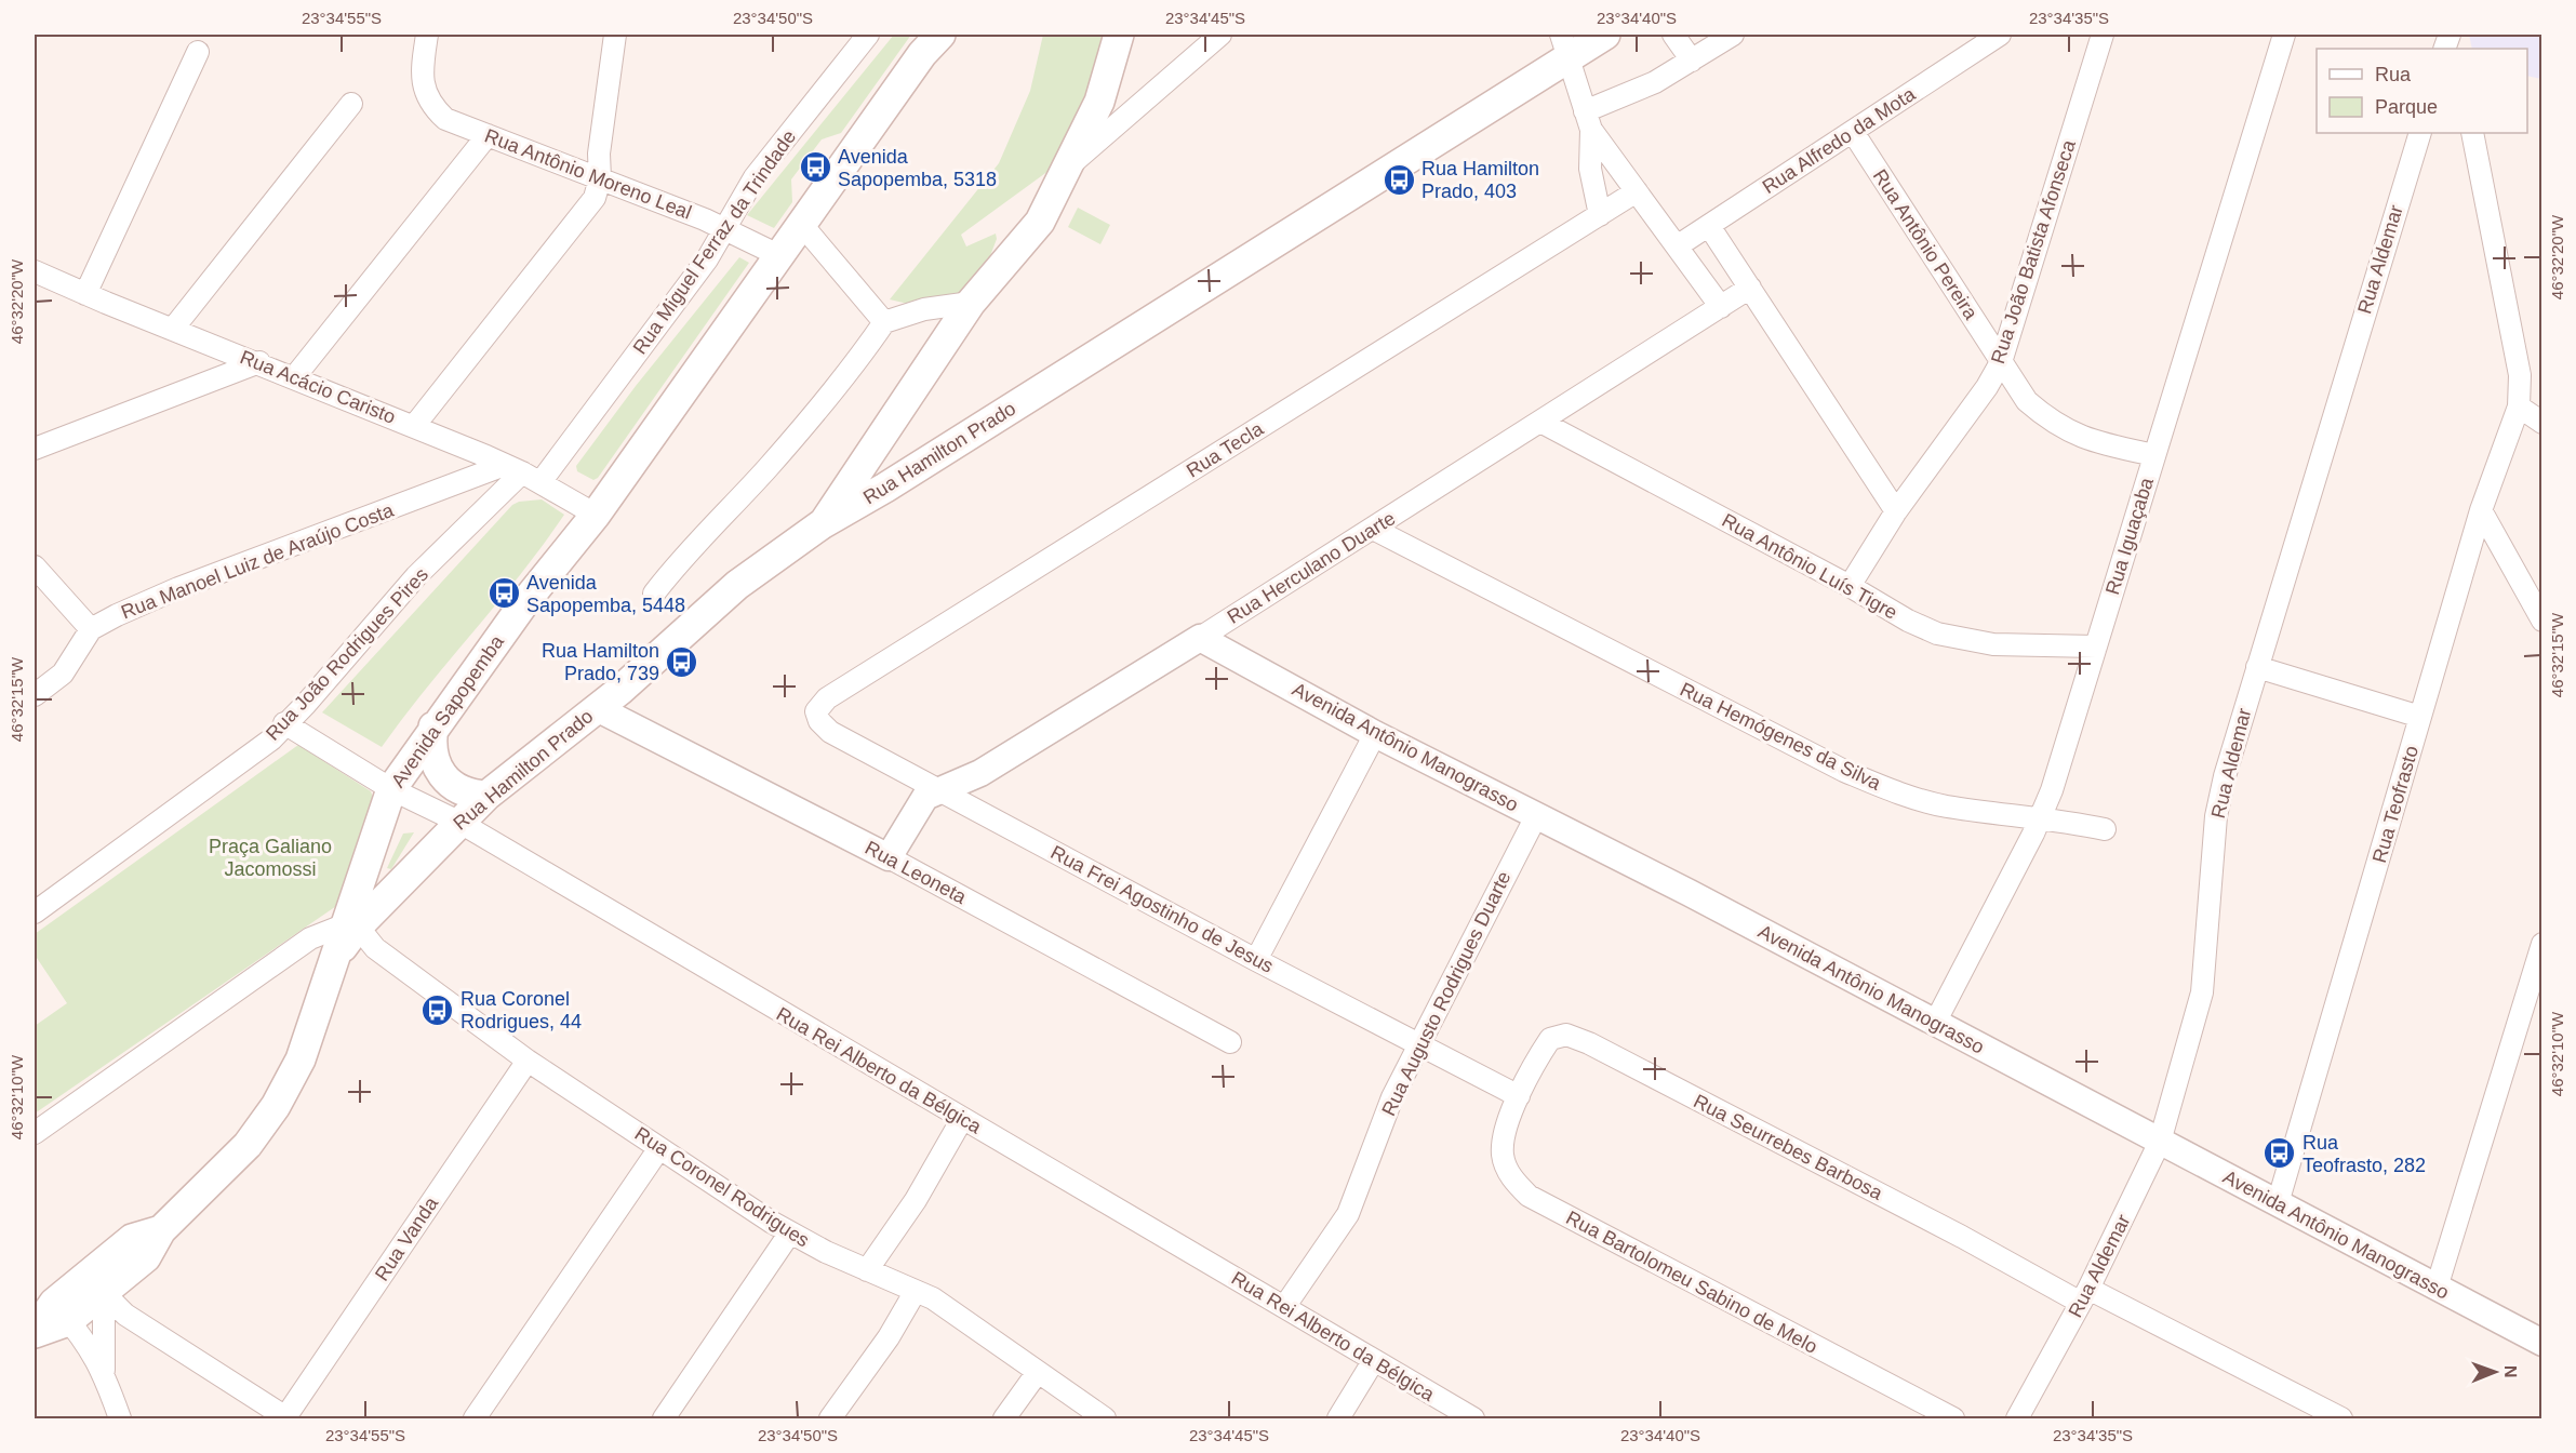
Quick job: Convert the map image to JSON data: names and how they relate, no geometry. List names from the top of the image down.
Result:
{
  "streets": {
    "main road": ["Rua Hamilton Prado", "Avenida Sapopemba"],
    "street": [
      "Rua Alfredo da Mota",
      "Rua Antônio Moreno Leal",
      "Rua Miguel Ferraz da Trindade",
      "Rua Antônio Pereira",
      "Rua João Batista Afonseca",
      "Rua Aldemar",
      "Rua Acácio Caristo",
      "Rua Tecla",
      "Rua Iguaçaba",
      "Rua Manoel Luiz de Araújo Costa",
      "Rua Antônio Luís Tigre",
      "Rua Herculano Duarte",
      "Rua João Rodrigues Pires",
      "Rua Hemógenes da Silva",
      "Avenida Antônio Manograsso",
      "Rua Teofrasto",
      "Rua Leoneta",
      "Rua Frei Agostinho de Jesus",
      "Rua Augusto Rodrigues Duarte",
      "Rua Rei Alberto da Bélgica",
      "Rua Seurrebes Barbosa",
      "Rua Coronel Rodrigues",
      "Rua Vanda",
      "Rua Bartolomeu Sabino de Melo"
    ]
  },
  "crossings": [
    ["Rua Alfredo da Mota", "Rua Antônio Pereira"],
    ["Rua Antônio Moreno Leal", "Rua Miguel Ferraz da Trindade"],
    ["Rua Antônio Moreno Leal", "Avenida Sapopemba"],
    ["Rua Miguel Ferraz da Trindade", "Rua Acácio Caristo"],
    ["Rua Miguel Ferraz da Trindade", "Rua Manoel Luiz de Araújo Costa"],
    ["Rua Miguel Ferraz da Trindade", "Rua João Rodrigues Pires"],
    ["Rua Antônio Pereira", "Rua João Batista Afonseca"],
    ["Rua Antônio Pereira", "Rua Iguaçaba"],
    ["Rua João Batista Afonseca", "Rua Antônio Luís Tigre"],
    ["Rua Aldemar", "Avenida Antônio Manograsso"],
    ["Rua Aldemar", "Rua Seurrebes Barbosa"],
    ["Rua Acácio Caristo", "Rua Manoel Luiz de Araújo Costa"],
    ["Rua Acácio Caristo", "Rua João Rodrigues Pires"],
    ["Rua Acácio Caristo", "Avenida Sapopemba"],
    ["Rua Tecla", "Rua Frei Agostinho de Jesus"],
    ["Rua Hamilton Prado", "Avenida Sapopemba"],
    ["Rua Hamilton Prado", "Rua Leoneta"],
    ["Rua Hamilton Prado", "Rua Rei Alberto da Bélgica"],
    ["Rua Hamilton Prado", "Rua Coronel Rodrigues"],
    ["Rua Iguaçaba", "Rua Antônio Luís Tigre"],
    ["Rua Iguaçaba", "Rua Hemógenes da Silva"],
    ["Rua Iguaçaba", "Avenida Antônio Manograsso"],
    ["Rua Manoel Luiz de Araújo Costa", "Rua João Rodrigues Pires"],
    ["Rua Antônio Luís Tigre", "Rua Herculano Duarte"],
    ["Rua Herculano Duarte", "Rua Hemógenes da Silva"],
    ["Rua Herculano Duarte", "Avenida Antônio Manograsso"],
    ["Rua Herculano Duarte", "Rua Leoneta"],
    ["Rua Herculano Duarte", "Rua Frei Agostinho de Jesus"],
    ["Rua João Rodrigues Pires", "Rua Rei Alberto da Bélgica"],
    ["Avenida Sapopemba", "Rua Rei Alberto da Bélgica"],
    ["Avenida Sapopemba", "Rua Coronel Rodrigues"],
    ["Avenida Antônio Manograsso", "Rua Teofrasto"],
    ["Avenida Antônio Manograsso", "Rua Augusto Rodrigues Duarte"],
    ["Rua Frei Agostinho de Jesus", "Rua Augusto Rodrigues Duarte"],
    ["Rua Frei Agostinho de Jesus", "Rua Seurrebes Barbosa"],
    ["Rua Frei Agostinho de Jesus", "Rua Bartolomeu Sabino de Melo"],
    ["Rua Augusto Rodrigues Duarte", "Rua Rei Alberto da Bélgica"],
    ["Rua Seurrebes Barbosa", "Rua Bartolomeu Sabino de Melo"],
    ["Rua Coronel Rodrigues", "Rua Vanda"]
  ],
  "parks": ["Praça Galiano Jacomossi"],
  "places": {
    "bus stop": [
      "Avenida Sapopemba, 5318",
      "Rua Hamilton Prado, 403",
      "Avenida Sapopemba, 5448",
      "Rua Hamilton Prado, 739",
      "Rua Coronel Rodrigues, 44",
      "Rua Teofrasto, 282"
    ]
  },
  "legend": ["Rua", "Parque"],
  "north": "right",
  "coordinates": [
    "23°34'55\"S",
    "23°34'50\"S",
    "23°34'45\"S",
    "23°34'40\"S",
    "23°34'35\"S",
    "46°32'20\"W",
    "46°32'15\"W",
    "46°32'10\"W"
  ]
}
